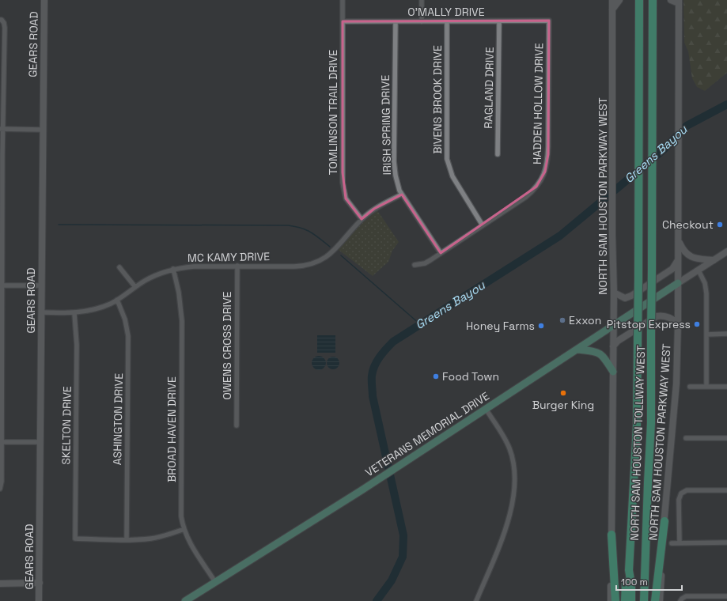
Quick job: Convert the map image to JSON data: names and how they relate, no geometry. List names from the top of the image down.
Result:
{
  "streets": {
    "highway": ["NORTH SAM HOUSTON TOLLWAY WEST"],
    "main road": ["GEARS ROAD", "NORTH SAM HOUSTON PARKWAY WEST", "VETERANS MEMORIAL DRIVE"],
    "street": [
      "O'MALLY DRIVE",
      "RAGLAND DRIVE",
      "BIVENS BROOK DRIVE",
      "HADDEN HOLLOW DRIVE",
      "TOMLINSON TRAIL DRIVE",
      "IRISH SPRING DRIVE",
      "MC KAMY DRIVE",
      "OWENS CROSS DRIVE",
      "ASHINGTON DRIVE",
      "SKELTON DRIVE",
      "BROAD HAVEN DRIVE"
    ]
  },
  "crossings": [
    ["O'MALLY DRIVE", "RAGLAND DRIVE"],
    ["O'MALLY DRIVE", "BIVENS BROOK DRIVE"],
    ["O'MALLY DRIVE", "HADDEN HOLLOW DRIVE"],
    ["O'MALLY DRIVE", "TOMLINSON TRAIL DRIVE"],
    ["O'MALLY DRIVE", "IRISH SPRING DRIVE"],
    ["GEARS ROAD", "MC KAMY DRIVE"],
    ["BIVENS BROOK DRIVE", "HADDEN HOLLOW DRIVE"],
    ["HADDEN HOLLOW DRIVE", "IRISH SPRING DRIVE"],
    ["TOMLINSON TRAIL DRIVE", "MC KAMY DRIVE"],
    ["IRISH SPRING DRIVE", "MC KAMY DRIVE"],
    ["NORTH SAM HOUSTON PARKWAY WEST", "VETERANS MEMORIAL DRIVE"],
    ["MC KAMY DRIVE", "OWENS CROSS DRIVE"],
    ["MC KAMY DRIVE", "ASHINGTON DRIVE"],
    ["MC KAMY DRIVE", "SKELTON DRIVE"],
    ["MC KAMY DRIVE", "BROAD HAVEN DRIVE"],
    ["ASHINGTON DRIVE", "SKELTON DRIVE"],
    ["BROAD HAVEN DRIVE", "VETERANS MEMORIAL DRIVE"]
  ],
  "water": ["Greens Bayou"],
  "places": [
    "Checkout",
    "Exxon",
    "Pitstop Express",
    "Honey Farms",
    "Food Town",
    "Burger King"
  ],
  "scale_bar": "100 m"
}
